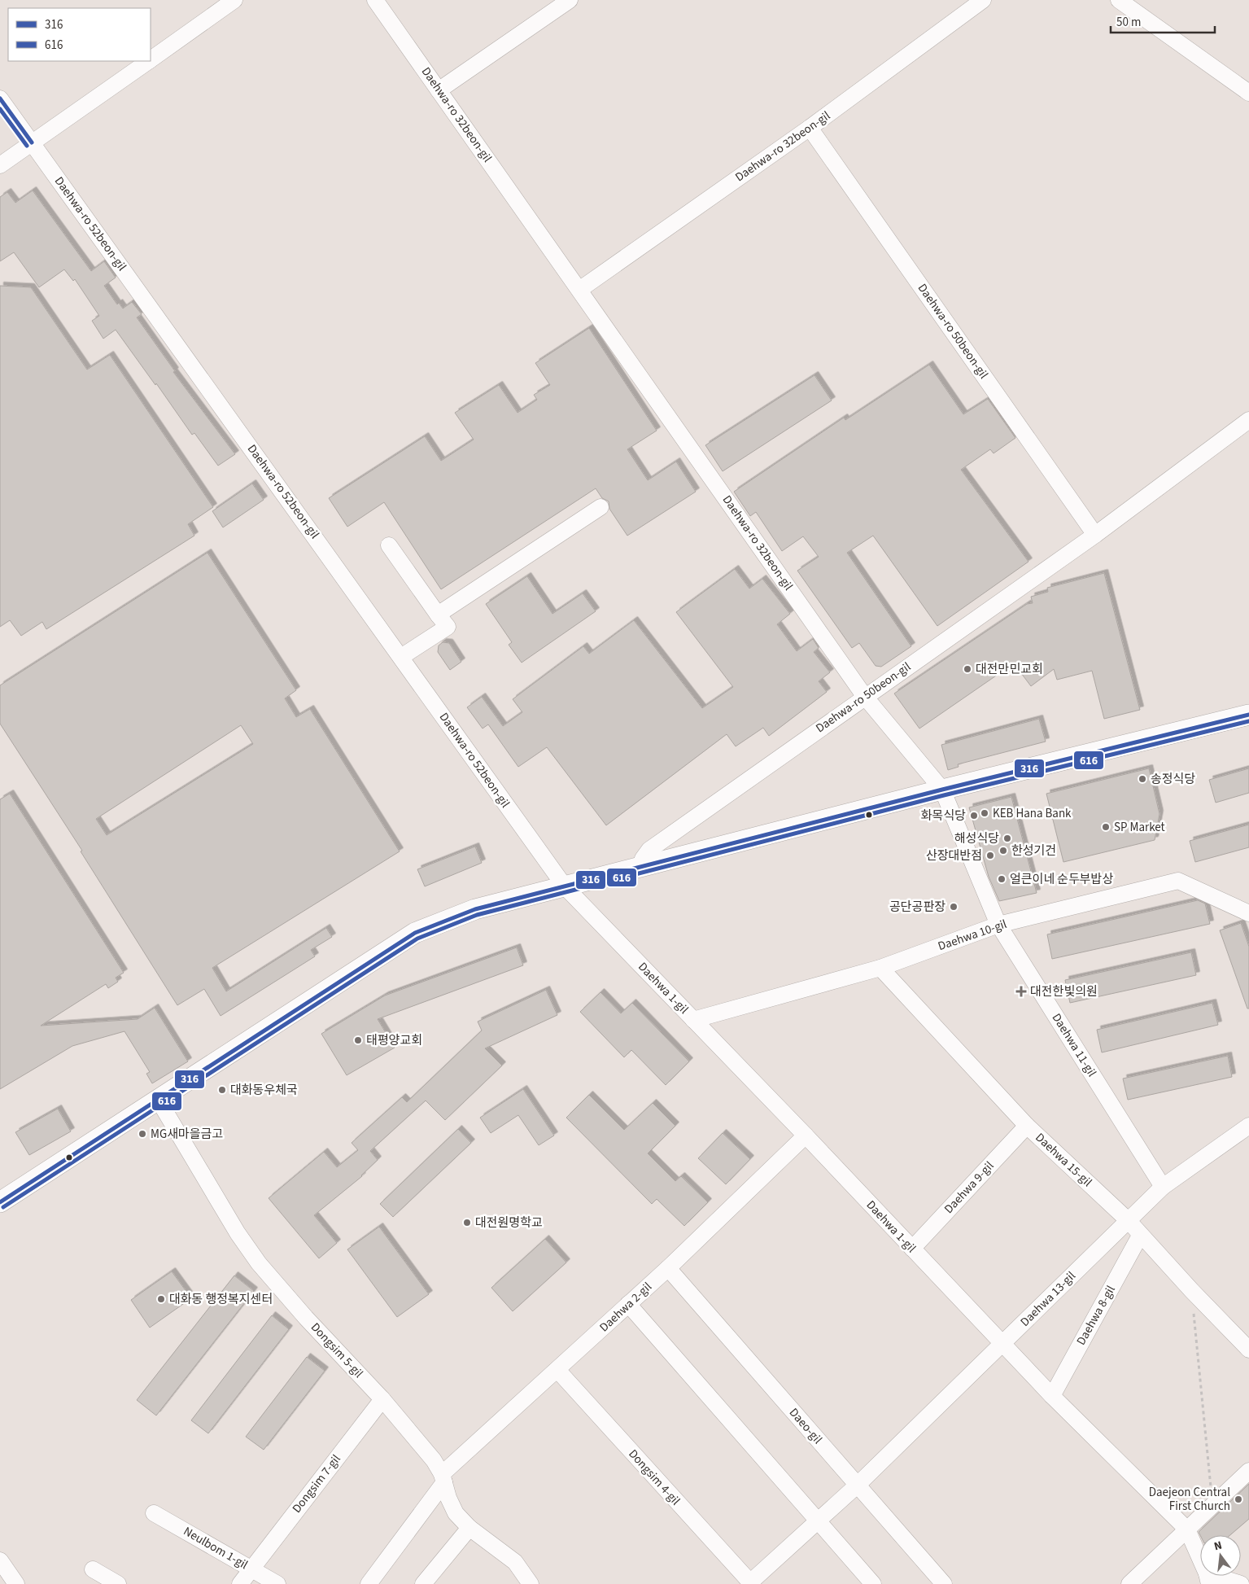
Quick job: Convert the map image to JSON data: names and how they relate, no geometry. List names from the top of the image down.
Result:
{
  "streets": {
    "street": [
      "Daehwa-ro 32beon-gil",
      "Daehwa-ro 52beon-gil",
      "Daehwa-ro 50beon-gil",
      "Daehwa 10-gil",
      "Daehwa 1-gil",
      "Daehwa 11-gil",
      "Daehwa 15-gil",
      "Daehwa 9-gil",
      "Daehwa 13-gil",
      "Daehwa 2-gil",
      "Daehwa 8-gil",
      "Dongsim 5-gil",
      "Daeo-gil",
      "Dongsim 4-gil",
      "Dongsim 7-gil",
      "Neulbom 1-gil"
    ]
  },
  "crossings": [
    ["Daehwa-ro 32beon-gil", "Daehwa-ro 50beon-gil"],
    ["Daehwa-ro 32beon-gil", "Daehwa 11-gil"],
    ["Daehwa-ro 52beon-gil", "Daehwa 1-gil"],
    ["Daehwa 10-gil", "Daehwa 1-gil"],
    ["Daehwa 10-gil", "Daehwa 11-gil"],
    ["Daehwa 10-gil", "Daehwa 15-gil"],
    ["Daehwa 1-gil", "Daehwa 9-gil"],
    ["Daehwa 1-gil", "Daehwa 13-gil"],
    ["Daehwa 1-gil", "Daehwa 2-gil"],
    ["Daehwa 1-gil", "Daehwa 8-gil"],
    ["Daehwa 11-gil", "Daehwa 13-gil"],
    ["Daehwa 15-gil", "Daehwa 9-gil"],
    ["Daehwa 15-gil", "Daehwa 13-gil"],
    ["Daehwa 15-gil", "Daehwa 8-gil"],
    ["Daehwa 13-gil", "Daeo-gil"],
    ["Daehwa 13-gil", "Dongsim 4-gil"],
    ["Daehwa 2-gil", "Dongsim 5-gil"],
    ["Daehwa 2-gil", "Daeo-gil"],
    ["Daehwa 2-gil", "Dongsim 4-gil"],
    ["Dongsim 5-gil", "Dongsim 7-gil"],
    ["Dongsim 7-gil", "Neulbom 1-gil"]
  ],
  "places": {
    "other": [
      "대전만민교회",
      "송정식당",
      "KEB Hana Bank",
      "화목식당",
      "SP Market",
      "해성식당",
      "한성기건",
      "산장대반점",
      "얼큰이네 순두부밥상",
      "공단공판장",
      "태평양교회",
      "대화동우체국",
      "MG새마을금고",
      "대전원명학교",
      "대화동 행정복지센터",
      "Daejeon Central First Church"
    ],
    "health": ["대전한빛의원"]
  },
  "lines": ["transit line 316", "transit line 616"],
  "legend": ["316", "616"],
  "scale_bar": "50 m",
  "north": "top"
}
